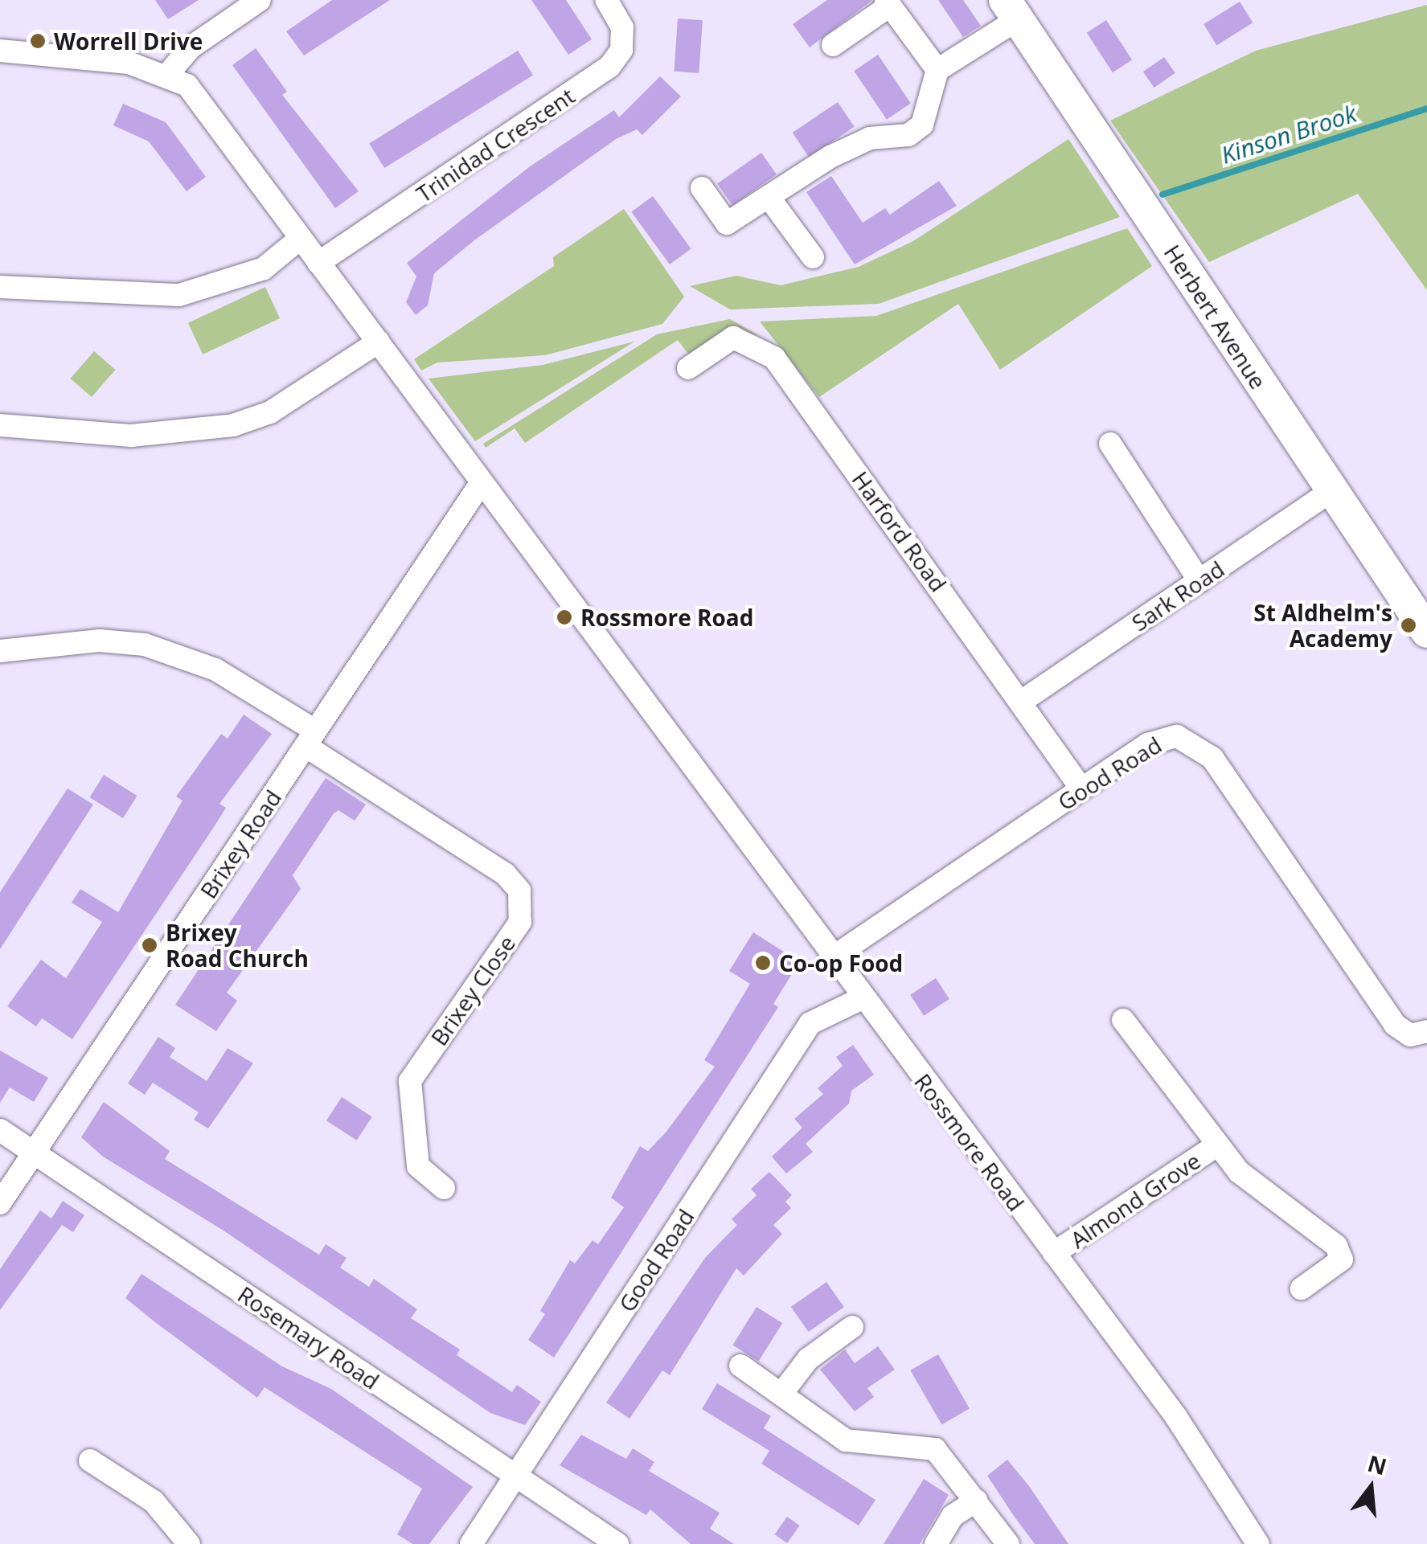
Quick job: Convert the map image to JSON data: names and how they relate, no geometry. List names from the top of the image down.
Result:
{
  "streets": {
    "street": [
      "Trinidad Crescent",
      "Herbert Avenue",
      "Harford Road",
      "Sark Road",
      "Good Road",
      "Brixey Road",
      "Brixey Close",
      "Rossmore Road",
      "Almond Grove",
      "Rosemary Road"
    ]
  },
  "crossings": [
    ["Trinidad Crescent", "Rossmore Road"],
    ["Herbert Avenue", "Sark Road"],
    ["Harford Road", "Sark Road"],
    ["Harford Road", "Good Road"],
    ["Good Road", "Rossmore Road"],
    ["Good Road", "Rosemary Road"],
    ["Brixey Road", "Brixey Close"],
    ["Brixey Road", "Rossmore Road"],
    ["Brixey Road", "Rosemary Road"],
    ["Rossmore Road", "Almond Grove"]
  ],
  "water": ["Kinson Brook"],
  "places": [
    "Worrell Drive",
    "Rossmore Road",
    "St Aldhelm's Academy",
    "Brixey Road Church",
    "Co-op Food"
  ],
  "north": "top"
}
